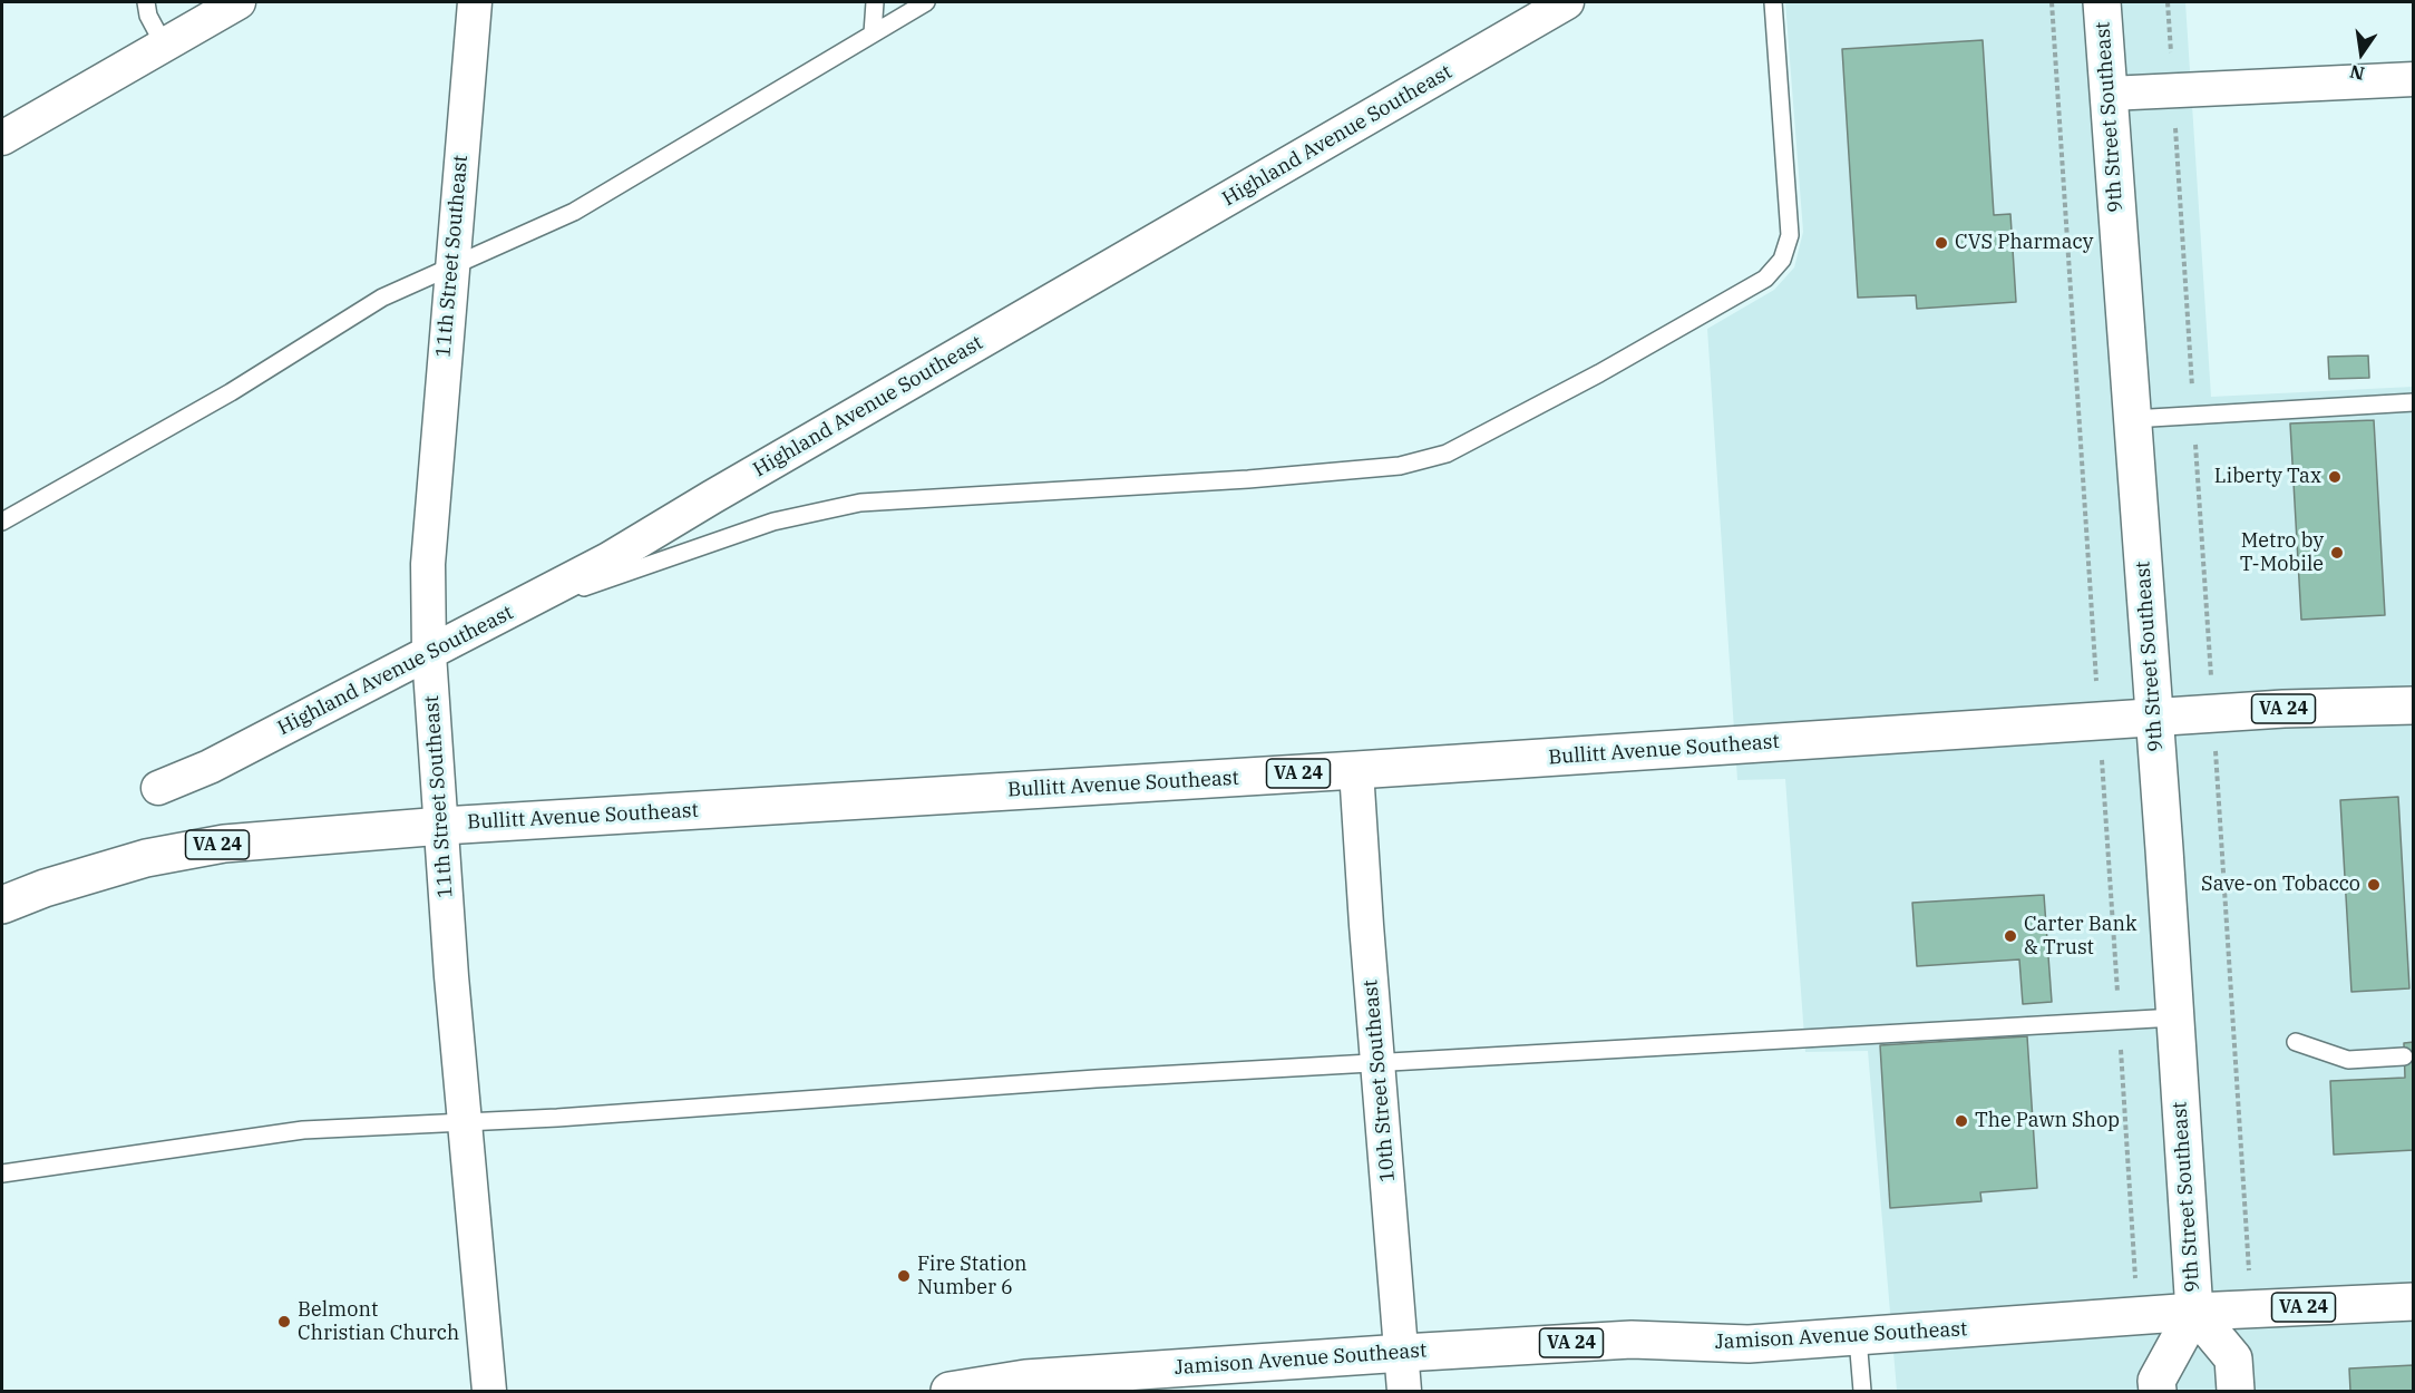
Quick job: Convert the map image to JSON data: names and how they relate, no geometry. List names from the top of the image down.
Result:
{
  "streets": {
    "main road": [
      "9th Street Southeast",
      "VA 24",
      "Bullitt Avenue Southeast",
      "Jamison Avenue Southeast"
    ],
    "street": ["Highland Avenue Southeast", "11th Street Southeast", "10th Street Southeast"]
  },
  "crossings": [
    ["9th Street Southeast", "Bullitt Avenue Southeast"],
    ["9th Street Southeast", "Jamison Avenue Southeast"],
    ["Highland Avenue Southeast", "11th Street Southeast"],
    ["11th Street Southeast", "Bullitt Avenue Southeast"],
    ["Bullitt Avenue Southeast", "10th Street Southeast"],
    ["10th Street Southeast", "Jamison Avenue Southeast"]
  ],
  "places": [
    "CVS Pharmacy",
    "Liberty Tax",
    "Metro by T-Mobile",
    "Save-on Tobacco",
    "Carter Bank & Trust",
    "The Pawn Shop",
    "Fire Station Number 6",
    "Belmont Christian Church"
  ],
  "north": "bottom"
}
